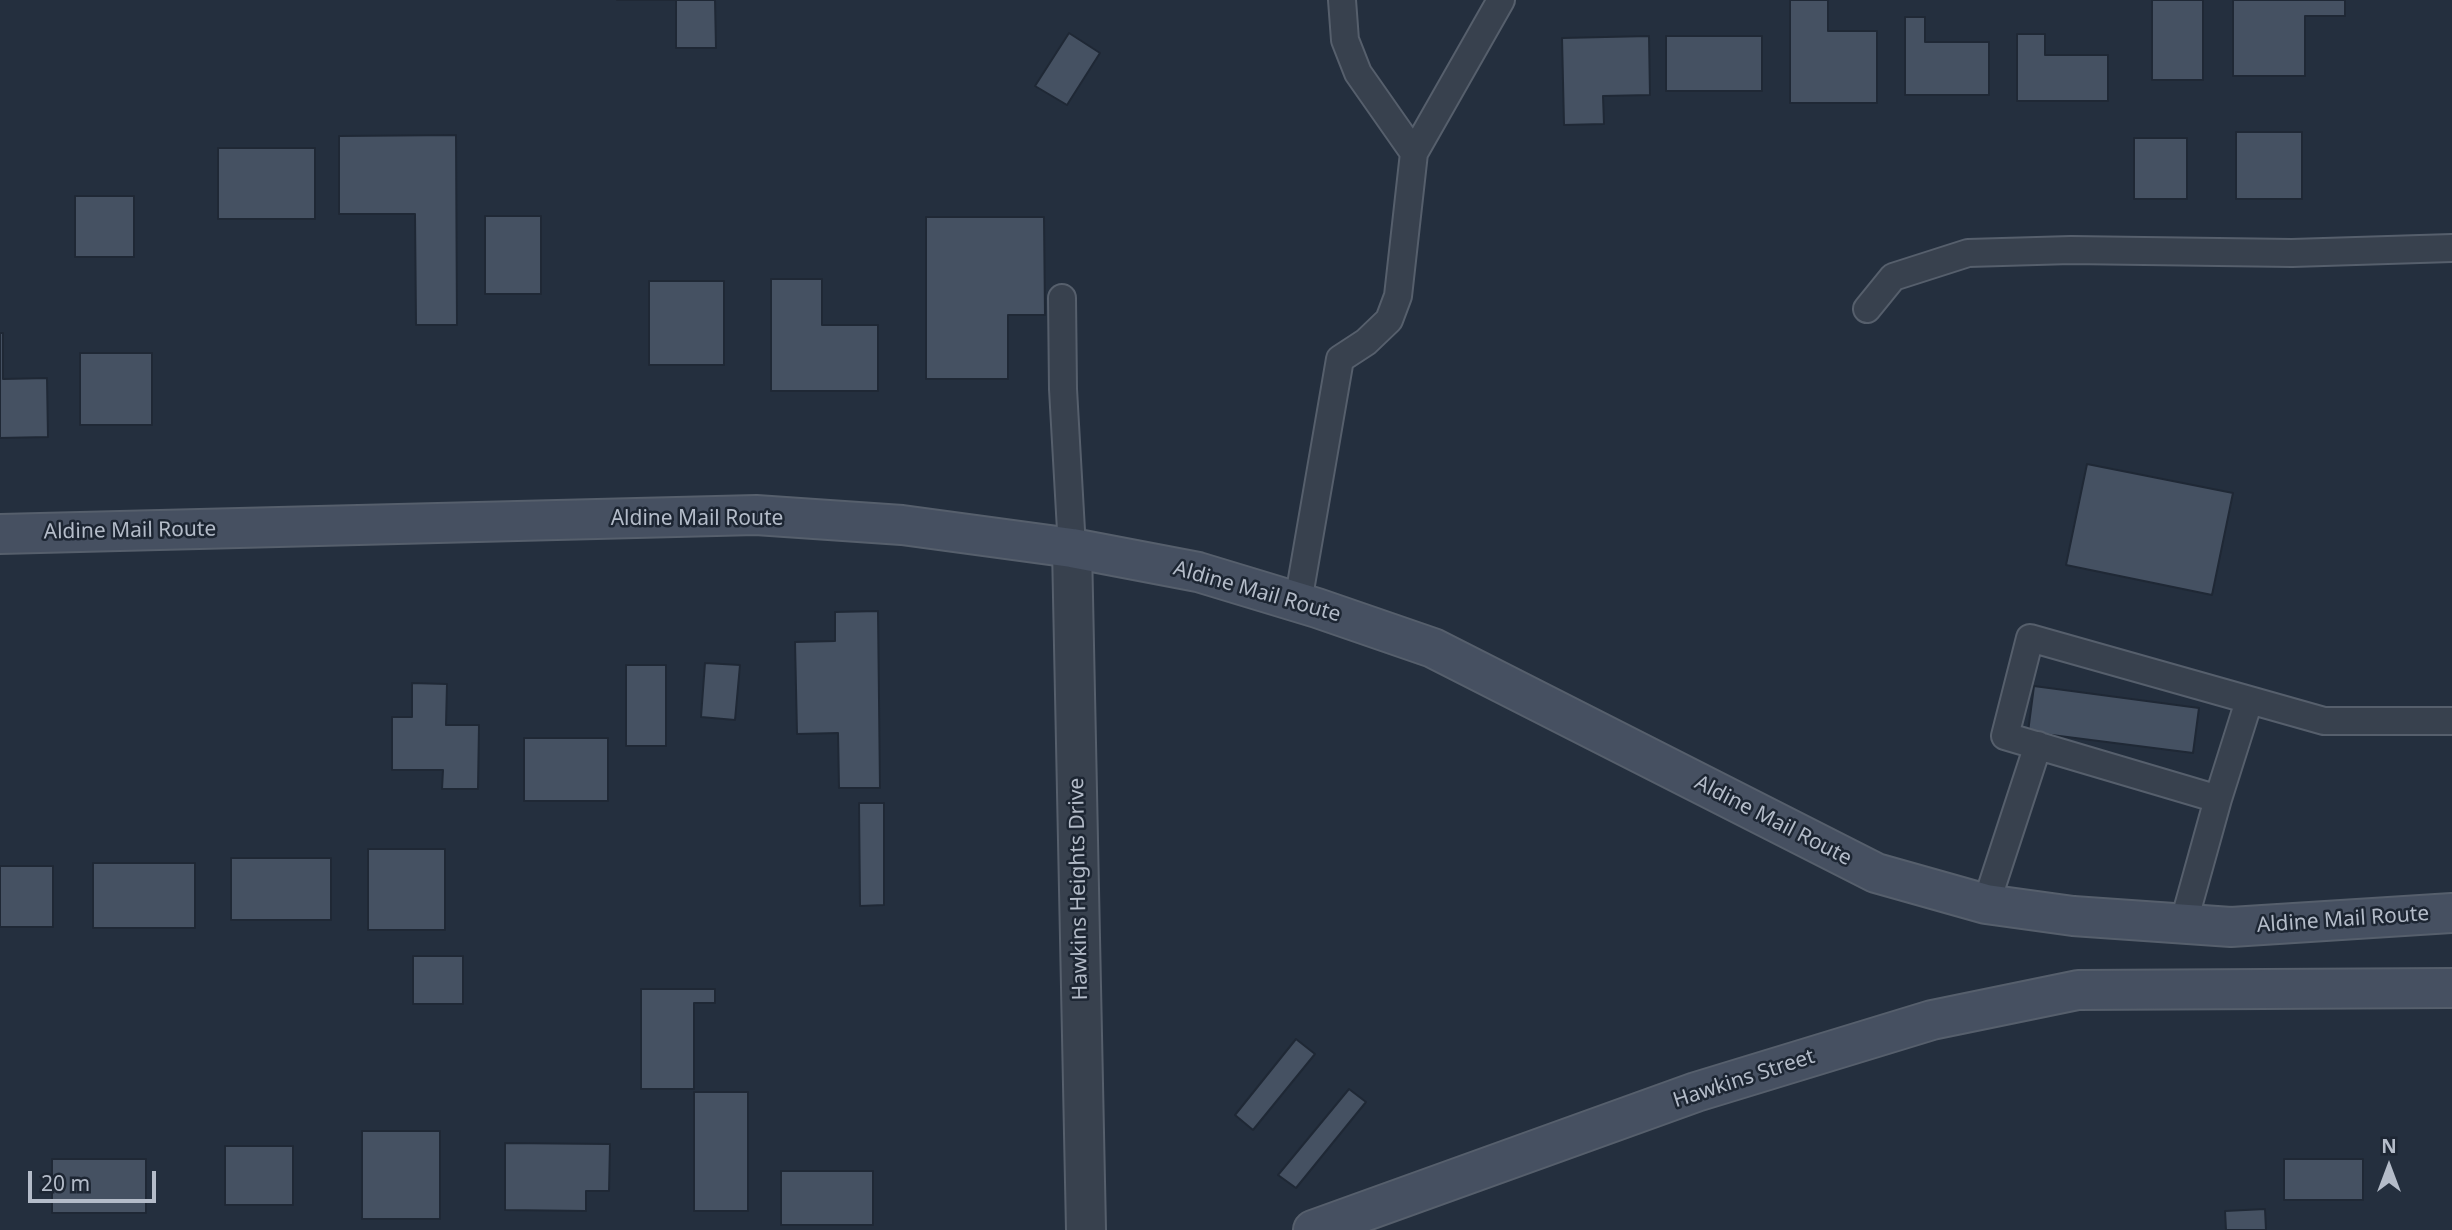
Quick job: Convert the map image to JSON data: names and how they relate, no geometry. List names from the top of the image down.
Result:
{
  "streets": {
    "main road": ["Aldine Mail Route", "Hawkins Street"],
    "street": ["Hawkins Heights Drive"]
  },
  "crossings": [
    ["Aldine Mail Route", "Hawkins Heights Drive"]
  ],
  "scale_bar": "20 m",
  "north": "top"
}
